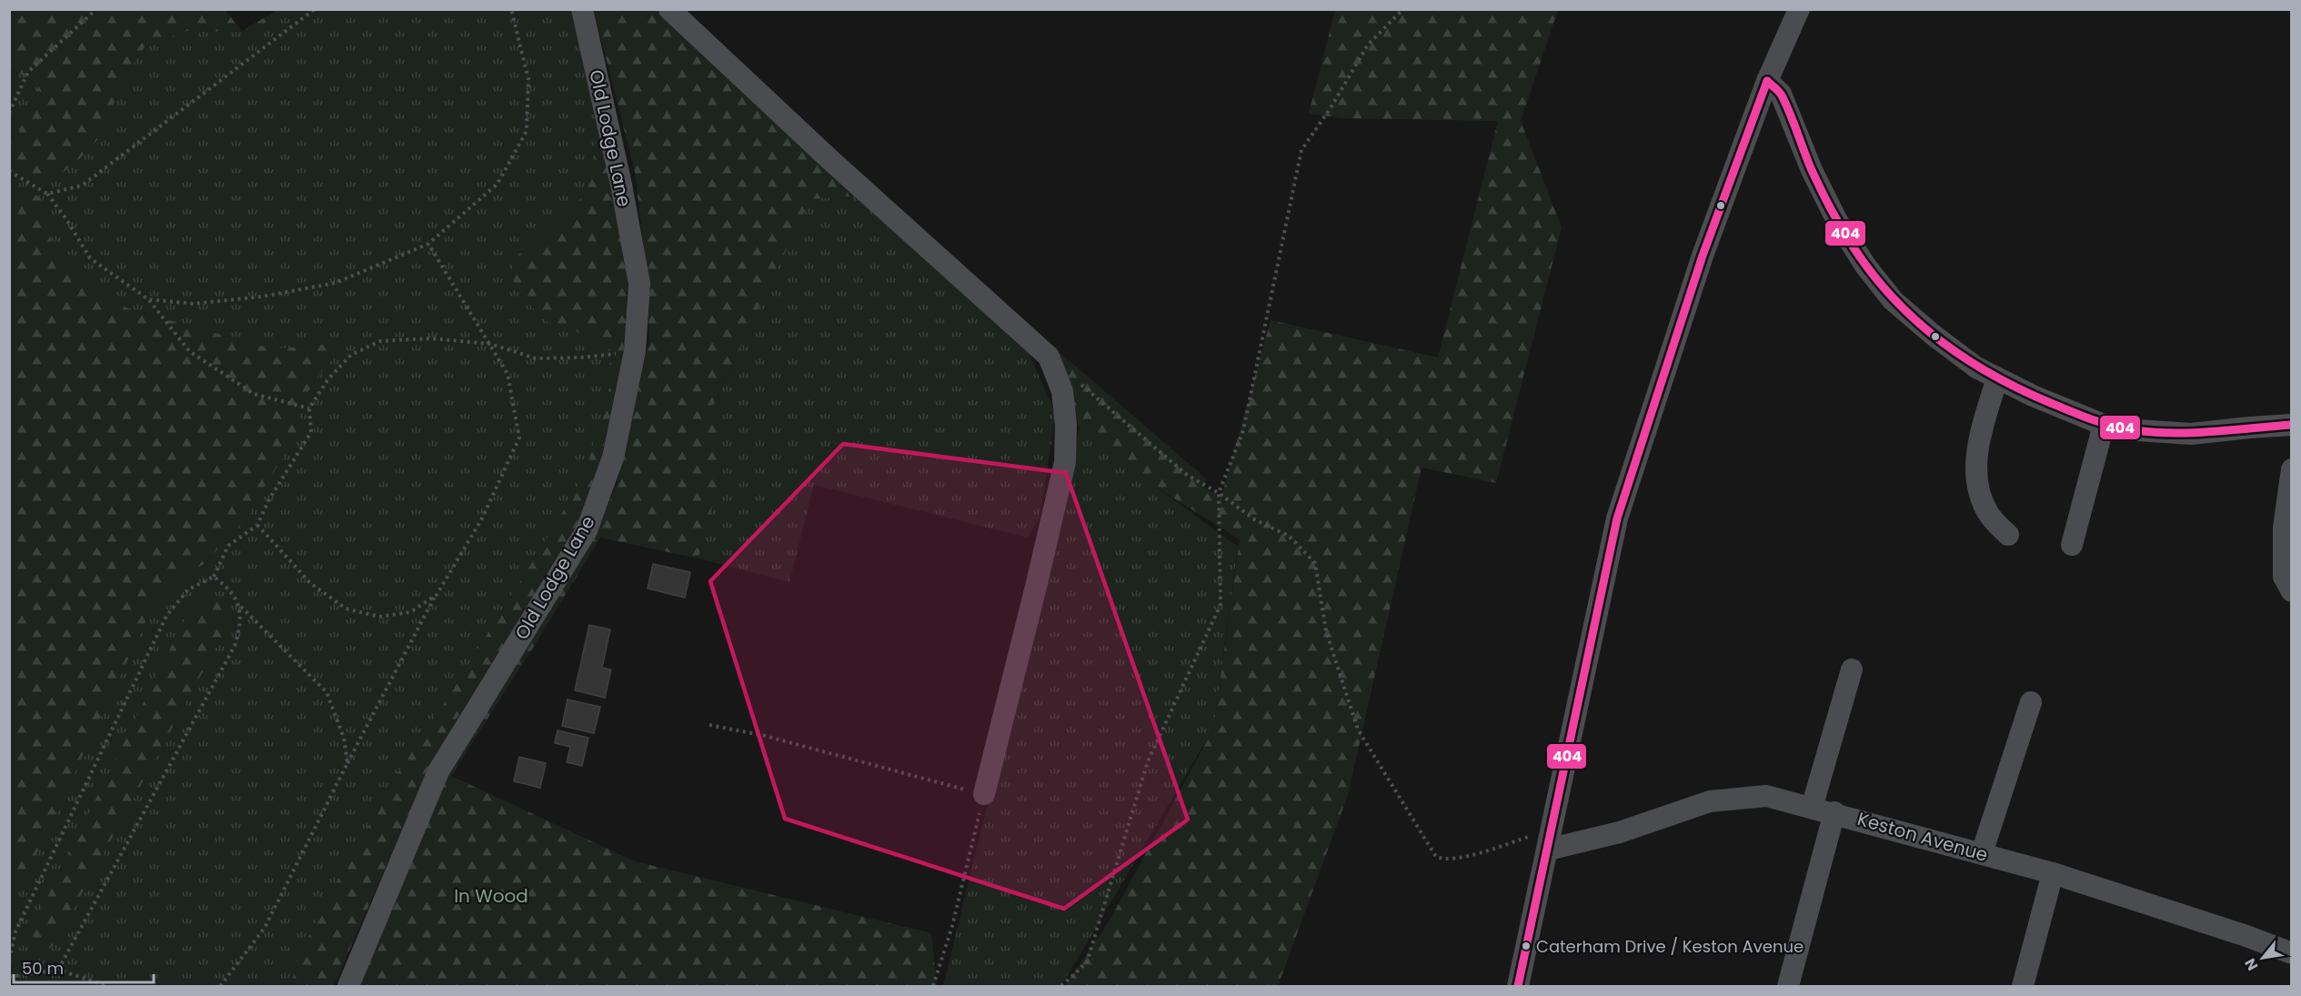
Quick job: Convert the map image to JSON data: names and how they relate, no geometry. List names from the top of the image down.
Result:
{
  "streets": {
    "street": ["Old Lodge Lane", "Keston Avenue"]
  },
  "parks": ["In Wood"],
  "places": ["Caterham Drive / Keston Avenue"],
  "lines": ["transit line 404"],
  "scale_bar": "50 m",
  "north": "bottom left"
}
